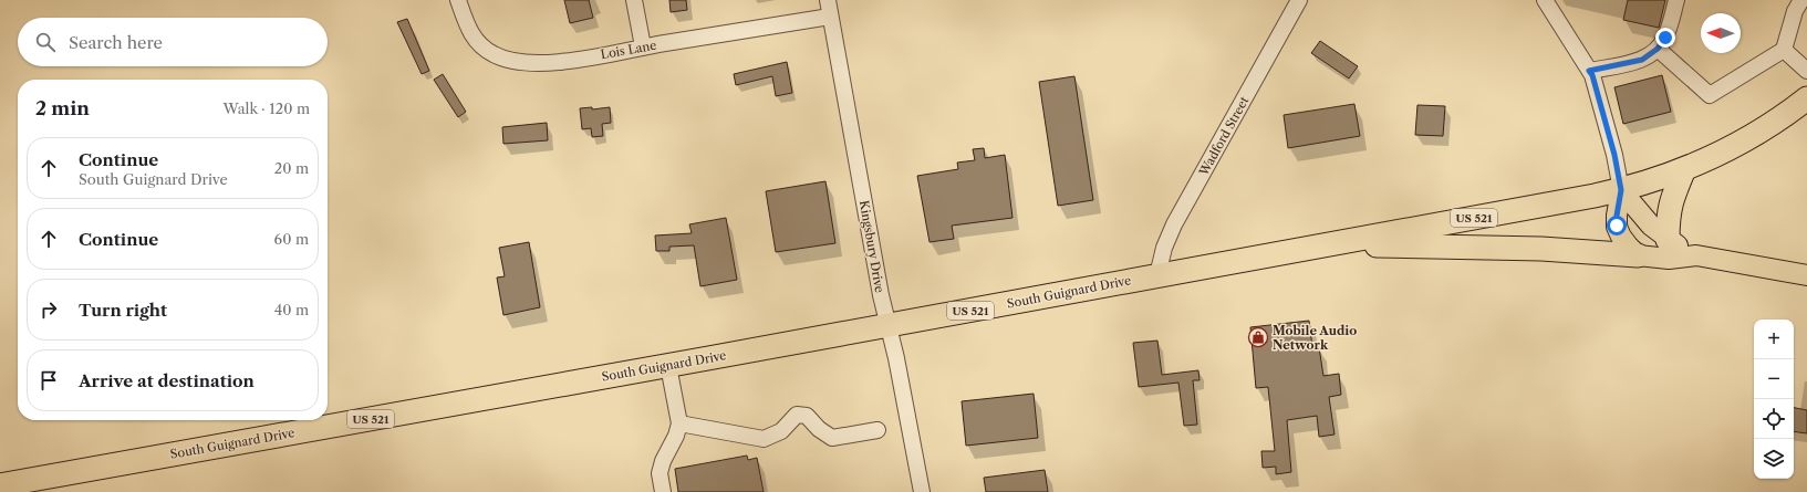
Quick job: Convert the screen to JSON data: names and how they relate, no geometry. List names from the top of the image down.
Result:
{
  "streets": {
    "highway": ["US 521", "South Guignard Drive"],
    "street": ["Lois Lane", "Wadford Street", "Kingsbury Drive"]
  },
  "crossings": [
    ["Lois Lane", "Kingsbury Drive"],
    ["Wadford Street", "South Guignard Drive"],
    ["US 521", "South Guignard Drive"],
    ["Kingsbury Drive", "South Guignard Drive"]
  ],
  "places": {
    "shop": ["Mobile Audio Network"]
  },
  "north": "left",
  "page": {
    "search": "Search here",
    "heading": ["2 min", "Walk · 120 m"],
    "list": [
      ["Continue", "South Guignard Drive", "20 m"],
      ["Continue", "60 m"],
      ["Turn right", "40 m"],
      "Arrive at destination"
    ],
    "map_buttons": ["+", "−"]
  }
}
